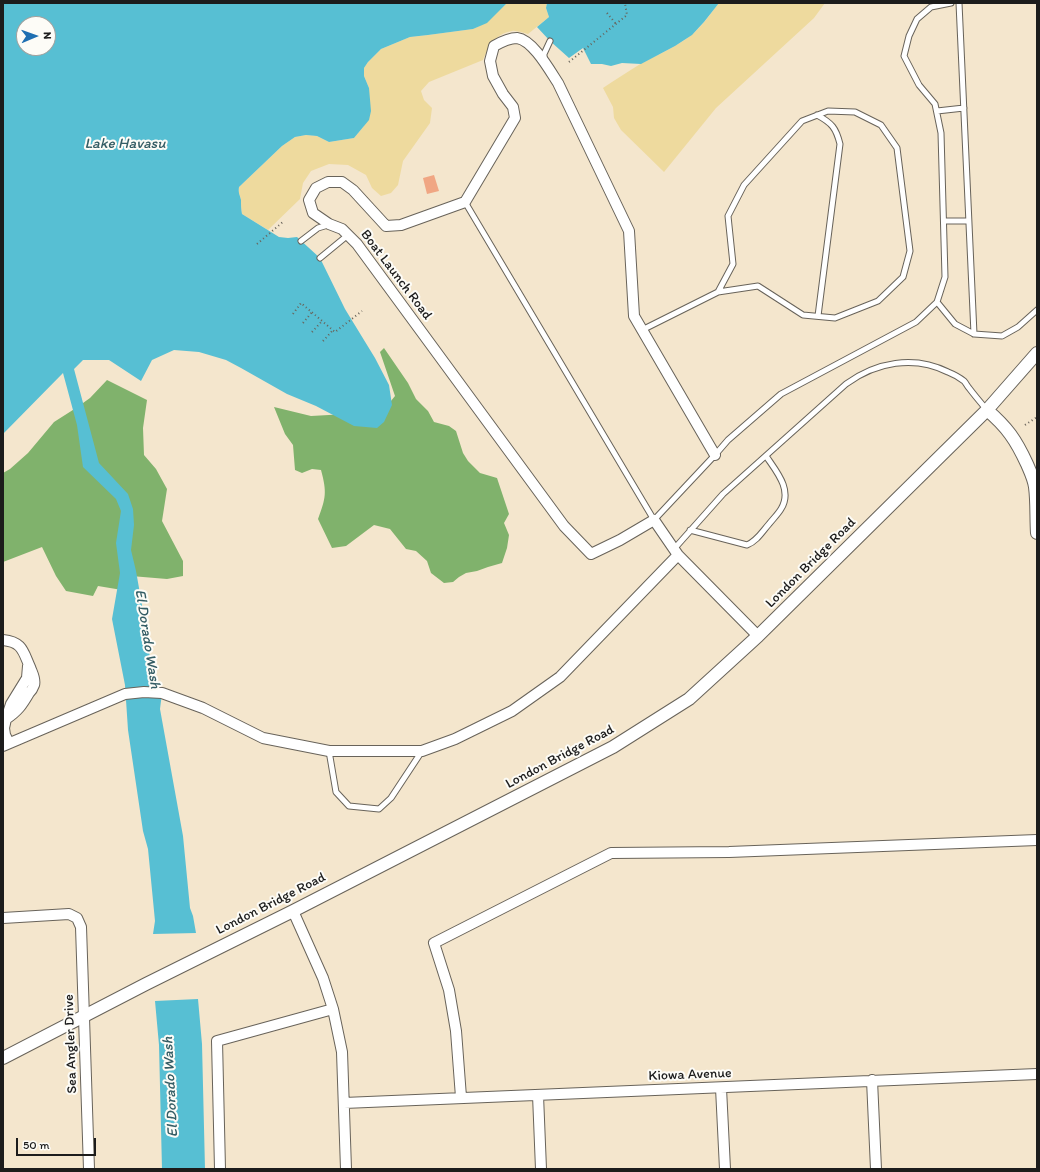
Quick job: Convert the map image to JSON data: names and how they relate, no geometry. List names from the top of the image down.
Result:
{
  "streets": {
    "street": [
      "Boat Launch Road",
      "London Bridge Road",
      "Sea Angler Drive",
      "Kiowa Avenue"
    ]
  },
  "crossings": [
    ["London Bridge Road", "Sea Angler Drive"]
  ],
  "water": ["Lake Havasu", "El Dorado Wash"],
  "scale_bar": "50 m",
  "north": "right"
}
